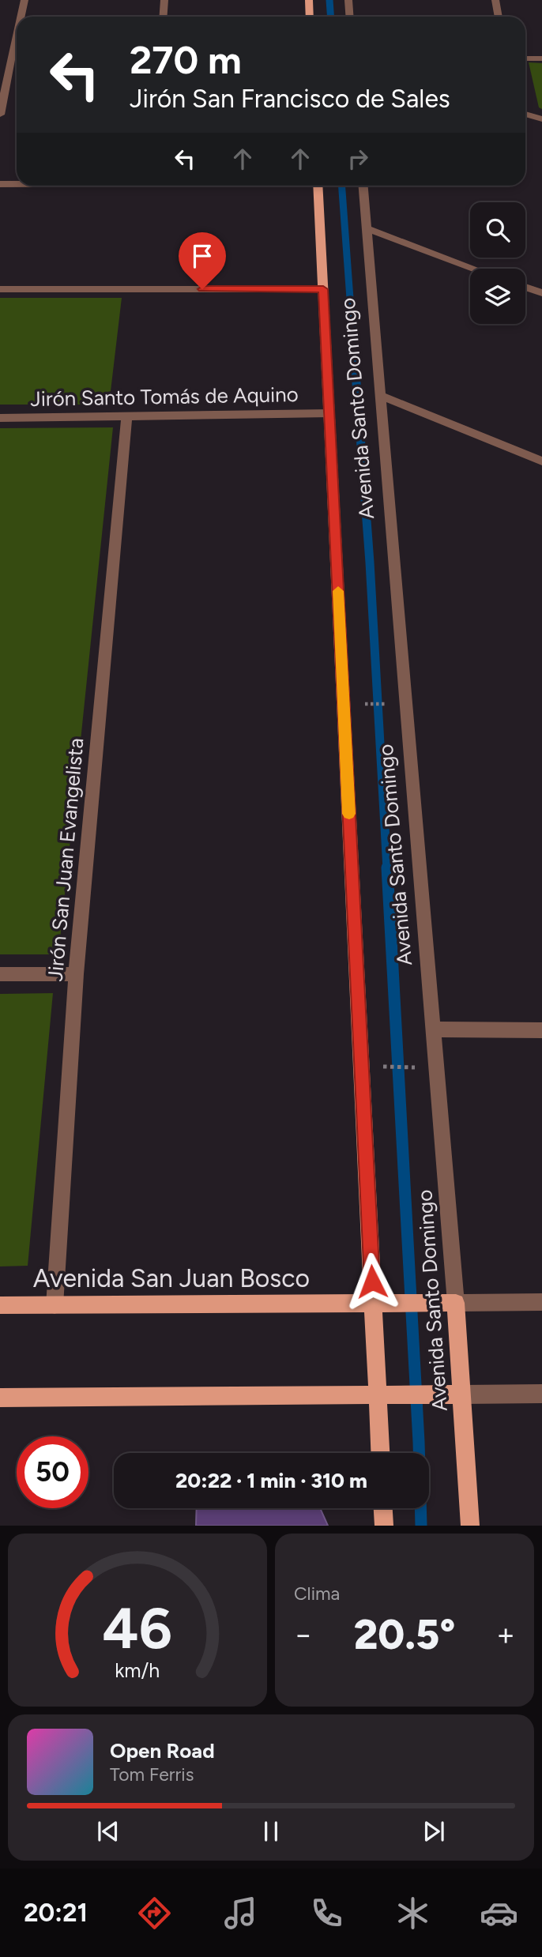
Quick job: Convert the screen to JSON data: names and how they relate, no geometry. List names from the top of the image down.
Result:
{
  "streets": {
    "main road": ["Avenida Santo Domingo", "Avenida San Juan Bosco"],
    "street": ["Jirón Santo Tomás de Aquino", "Jirón San Juan Evangelista"]
  },
  "crossings": [
    ["Jirón Santo Tomás de Aquino", "Avenida Santo Domingo"],
    ["Jirón Santo Tomás de Aquino", "Jirón San Juan Evangelista"],
    ["Avenida Santo Domingo", "Avenida San Juan Bosco"],
    ["Jirón San Juan Evangelista", "Avenida San Juan Bosco"]
  ],
  "page": {
    "turn": ["270 m", "Jirón San Francisco de Sales"],
    "limit": "50",
    "trip": "20:22 · 1 min · 310 m",
    "tile": "Clima",
    "heat": ["−", "20.5°", "+"],
    "song": ["Open Road", "Tom Ferris"],
    "tabs": "20:21",
    "gauge": ["46", "km/h"]
  }
}
